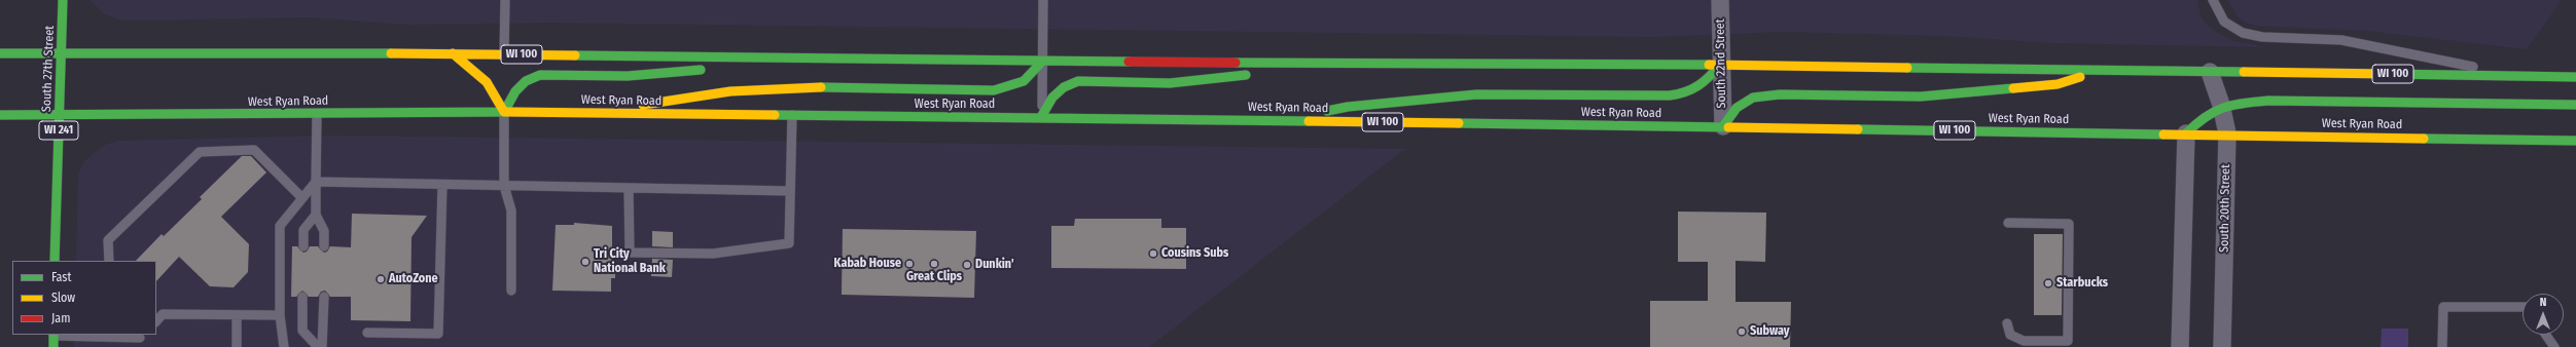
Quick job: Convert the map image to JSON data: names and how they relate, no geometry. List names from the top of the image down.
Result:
{
  "streets": {
    "main road": [
      "WI 100",
      "South 27th Street",
      "West Ryan Road",
      "WI 241"
    ],
    "street": ["South 22nd Street", "South 20th Street"]
  },
  "crossings": [
    ["WI 100", "South 22nd Street"],
    ["WI 100", "South 27th Street"],
    ["WI 100", "South 20th Street"],
    ["South 22nd Street", "West Ryan Road"],
    ["South 27th Street", "West Ryan Road"],
    ["West Ryan Road", "South 20th Street"]
  ],
  "places": [
    "Cousins Subs",
    "Tri City National Bank",
    "Kabab House",
    "Great Clips",
    "Dunkin'",
    "AutoZone",
    "Starbucks",
    "Subway"
  ],
  "legend": ["Fast", "Slow", "Jam"],
  "north": "top"
}
